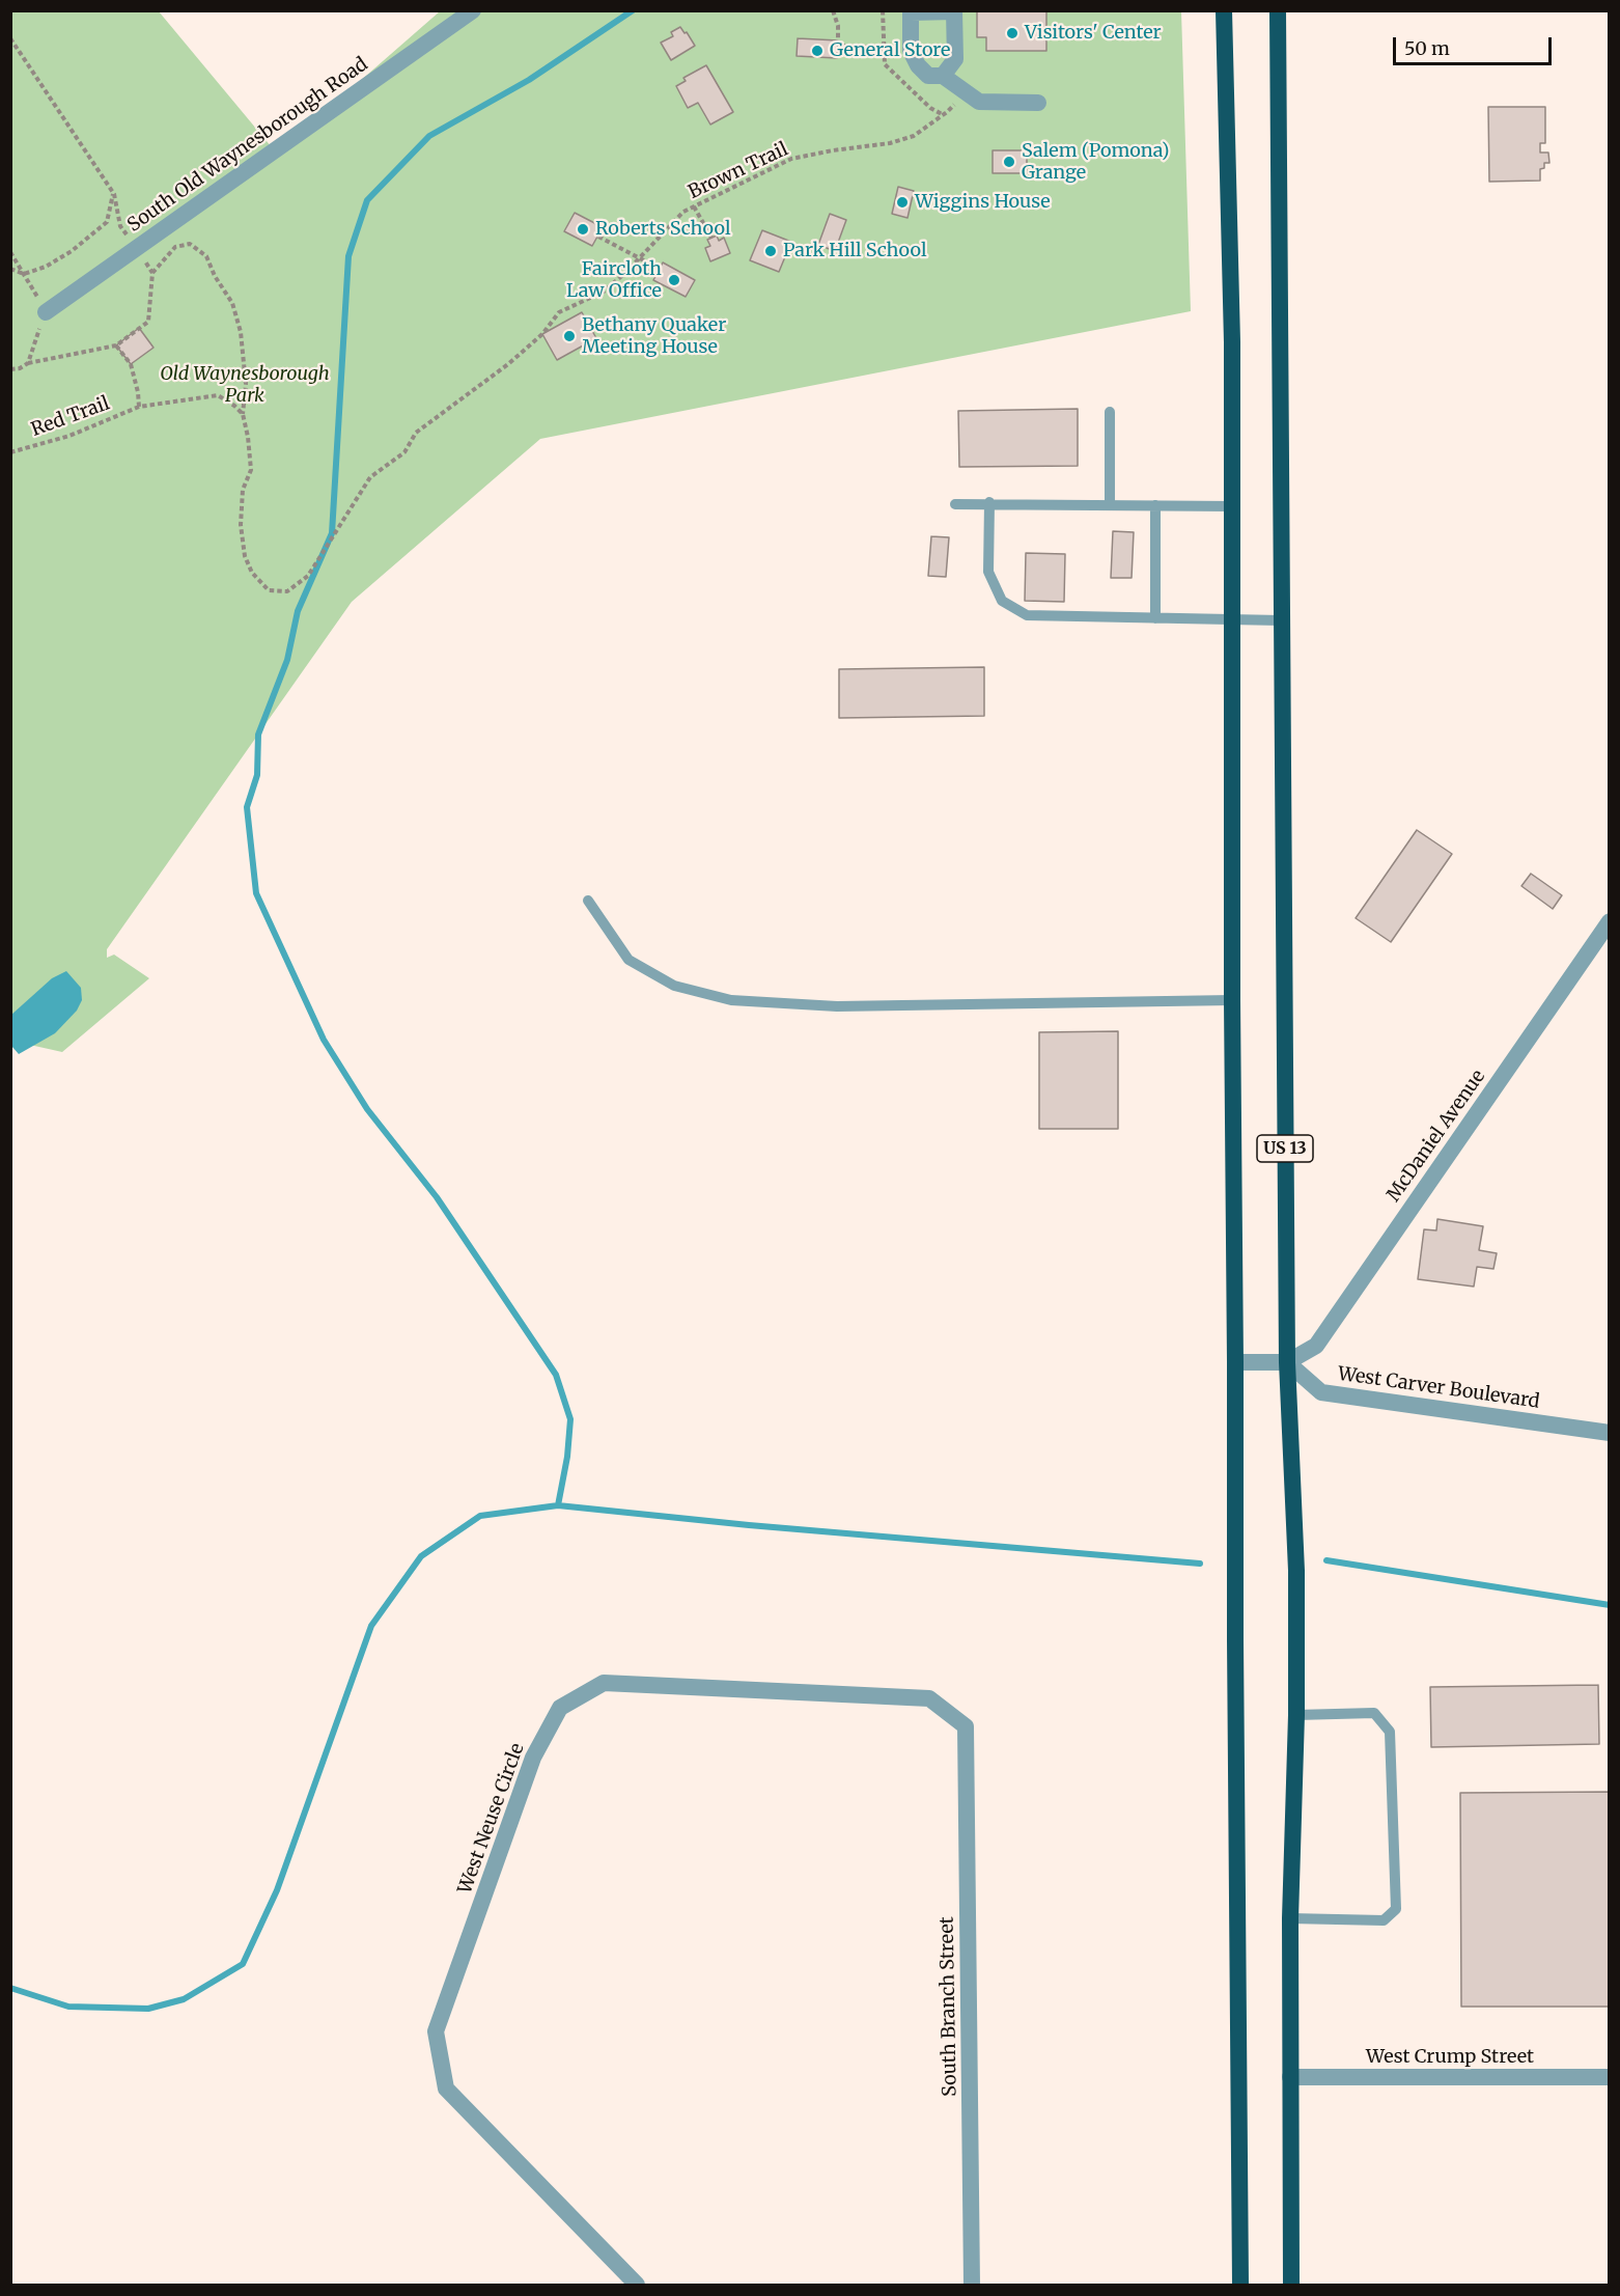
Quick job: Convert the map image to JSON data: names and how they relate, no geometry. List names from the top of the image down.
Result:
{
  "streets": {
    "highway": ["US 13"],
    "street": [
      "South Old Waynesborough Road",
      "McDaniel Avenue",
      "West Carver Boulevard",
      "West Neuse Circle",
      "South Branch Street",
      "West Crump Street"
    ],
    "path": ["Brown Trail", "Red Trail"]
  },
  "crossings": [
    ["McDaniel Avenue", "US 13"],
    ["McDaniel Avenue", "West Carver Boulevard"],
    ["US 13", "West Carver Boulevard"],
    ["US 13", "West Crump Street"],
    ["West Neuse Circle", "South Branch Street"]
  ],
  "parks": ["Old Waynesborough Park"],
  "places": [
    "Visitors' Center",
    "General Store",
    "Salem (Pomona) Grange",
    "Wiggins House",
    "Roberts School",
    "Park Hill School",
    "Faircloth Law Office",
    "Bethany Quaker Meeting House"
  ],
  "scale_bar": "50 m"
}
